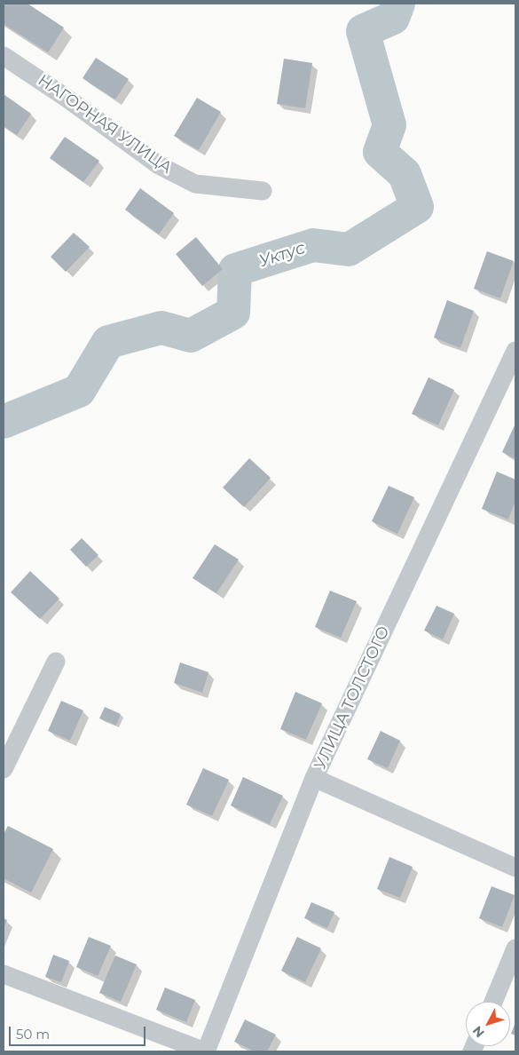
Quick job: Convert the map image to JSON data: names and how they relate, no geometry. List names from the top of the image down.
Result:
{
  "streets": {
    "street": ["НАГОРНАЯ УЛИЦА", "УЛИЦА ТОЛСТОГО"]
  },
  "water": ["Уктус"],
  "scale_bar": "50 m",
  "north": "bottom left"
}
